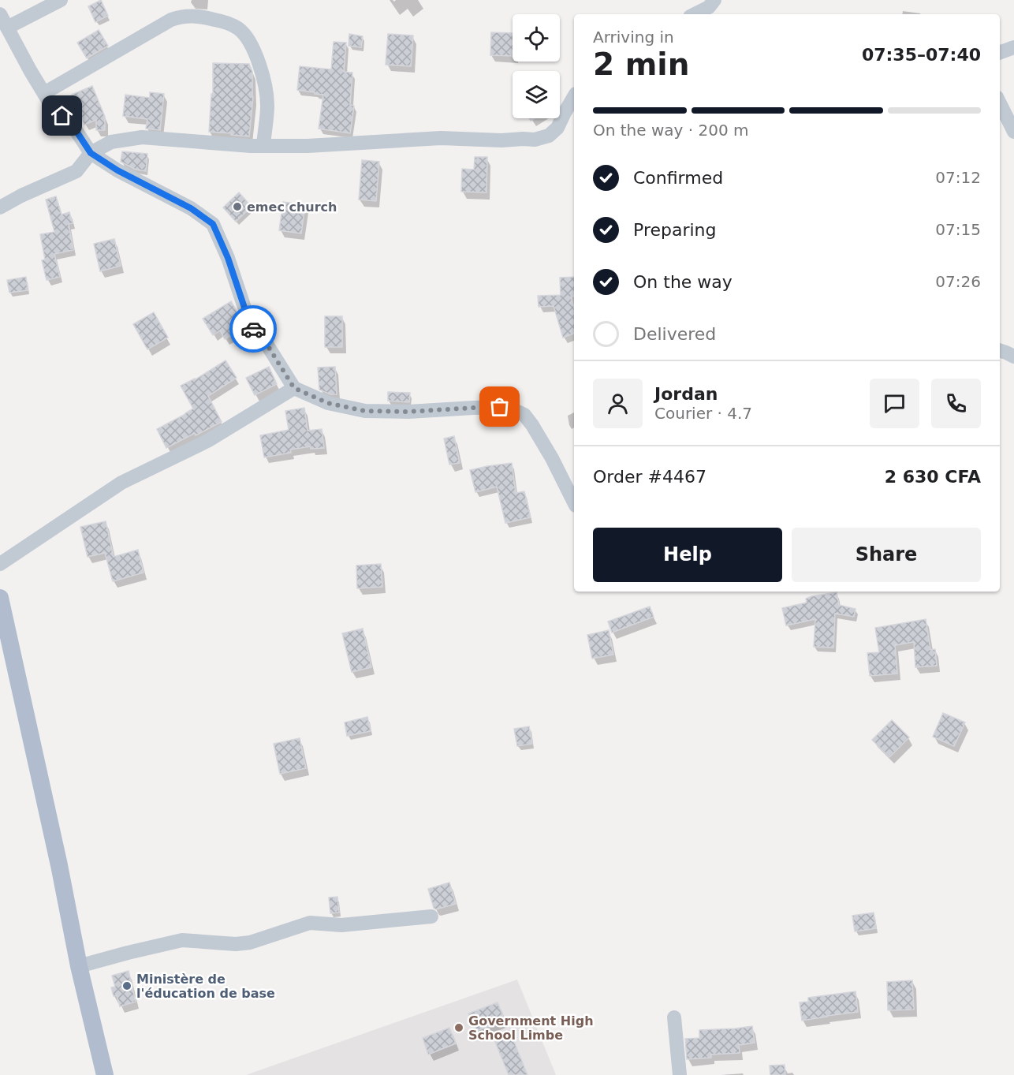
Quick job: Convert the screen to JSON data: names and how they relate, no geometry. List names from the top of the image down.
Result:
{
  "places": ["emec church", "Ministère de l'éducation de base", "Government High School Limbe"],
  "page": {
    "heading": ["2 min", "Arriving in", "07:35–07:40"],
    "panel": [
      "Jordan",
      "Courier · 4.7",
      "Order #4467",
      "2 630 CFA"
    ],
    "bar": "On the way · 200 m",
    "list": [
      ["Confirmed", "07:12"],
      ["Preparing", "07:15"],
      ["On the way", "07:26"],
      "Delivered"
    ],
    "buttons": ["Help", "Share"]
  }
}
